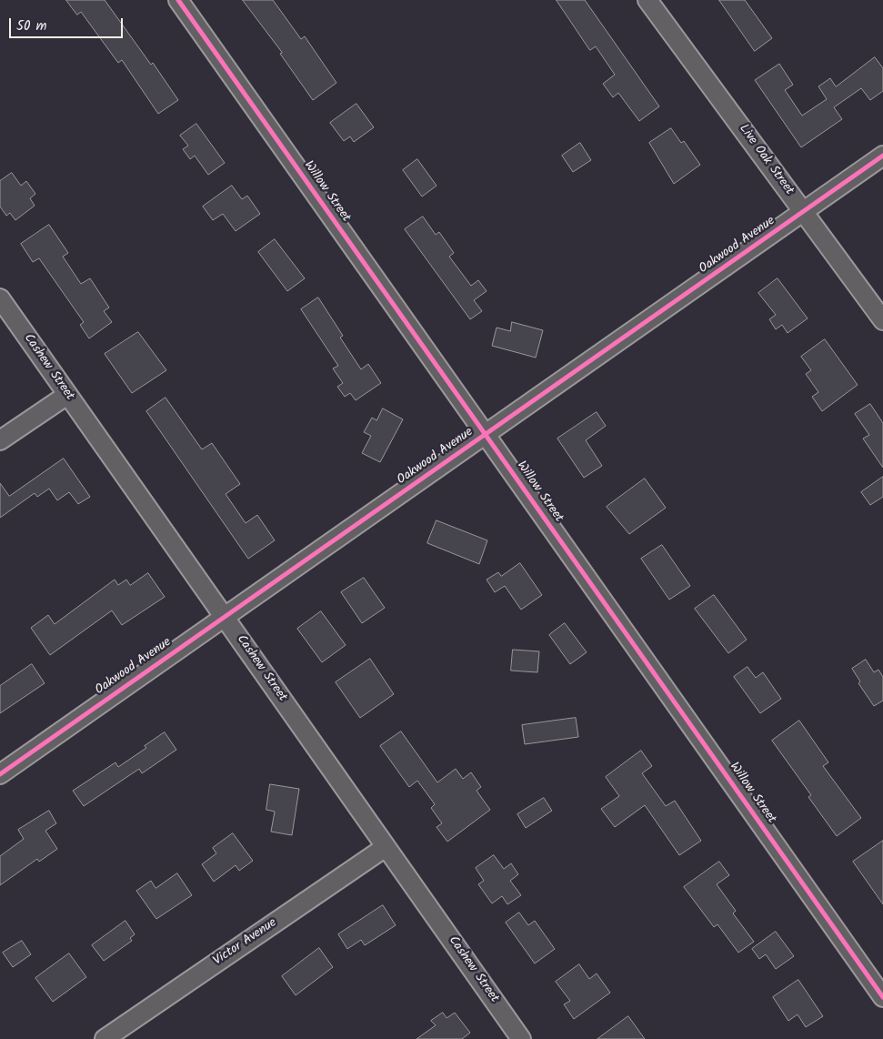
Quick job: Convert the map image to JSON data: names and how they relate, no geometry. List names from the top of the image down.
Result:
{
  "streets": {
    "street": [
      "Live Oak Street",
      "Willow Street",
      "Oakwood Avenue",
      "Cashew Street",
      "Victor Avenue"
    ]
  },
  "crossings": [
    ["Live Oak Street", "Oakwood Avenue"],
    ["Willow Street", "Oakwood Avenue"],
    ["Oakwood Avenue", "Cashew Street"],
    ["Cashew Street", "Victor Avenue"]
  ],
  "scale_bar": "50 m"
}
